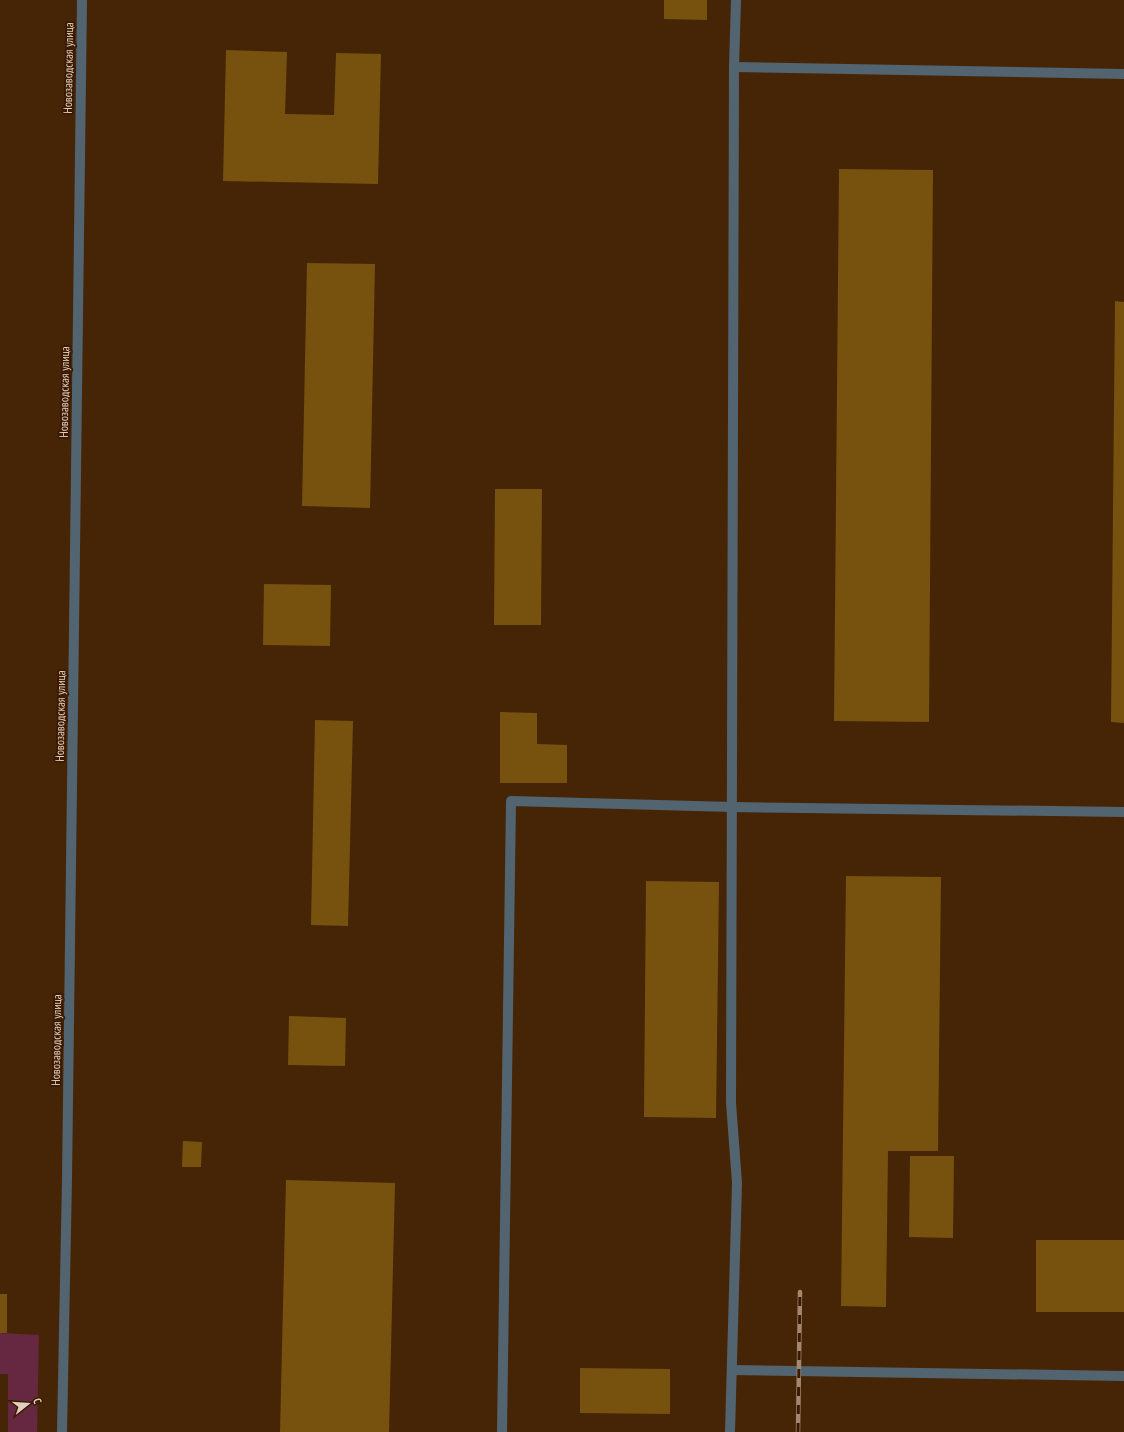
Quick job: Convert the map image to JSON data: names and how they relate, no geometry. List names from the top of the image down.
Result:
{
  "streets": {
    "street": ["Новозаводская улица"]
  },
  "north": "right"
}
